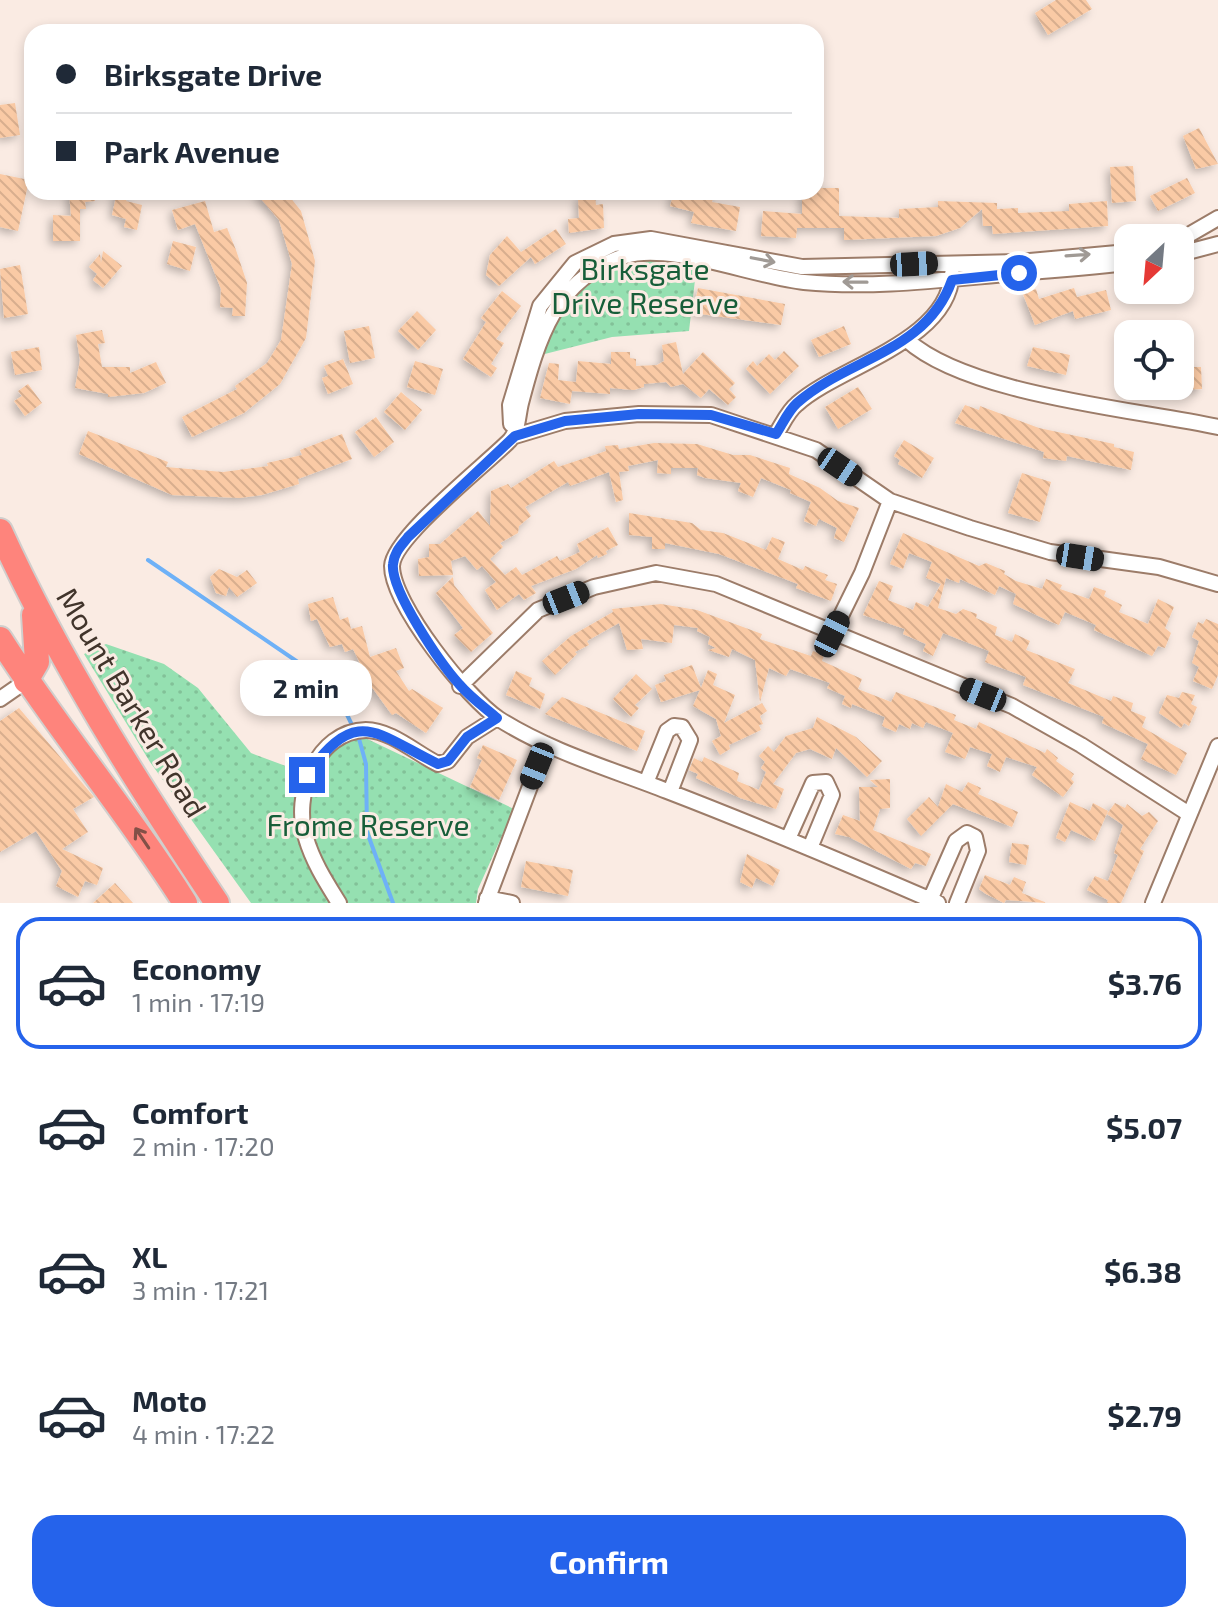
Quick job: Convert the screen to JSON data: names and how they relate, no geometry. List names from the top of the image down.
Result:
{
  "streets": {
    "highway": ["Mount Barker Road"]
  },
  "parks": ["Birksgate Drive Reserve", "Frome Reserve"],
  "north": "bottom left",
  "page": {
    "banner": ["Birksgate Drive", "Park Avenue"],
    "bubble": "2 min",
    "list": [
      {
        "name": "Economy",
        "note": "1 min · 17:19",
        "value": "$3.76"
      },
      {
        "name": "Comfort",
        "note": "2 min · 17:20",
        "value": "$5.07"
      },
      {
        "name": "XL",
        "note": "3 min · 17:21",
        "value": "$6.38"
      },
      {
        "name": "Moto",
        "note": "4 min · 17:22",
        "value": "$2.79"
      }
    ],
    "buttons": "Confirm"
  }
}
